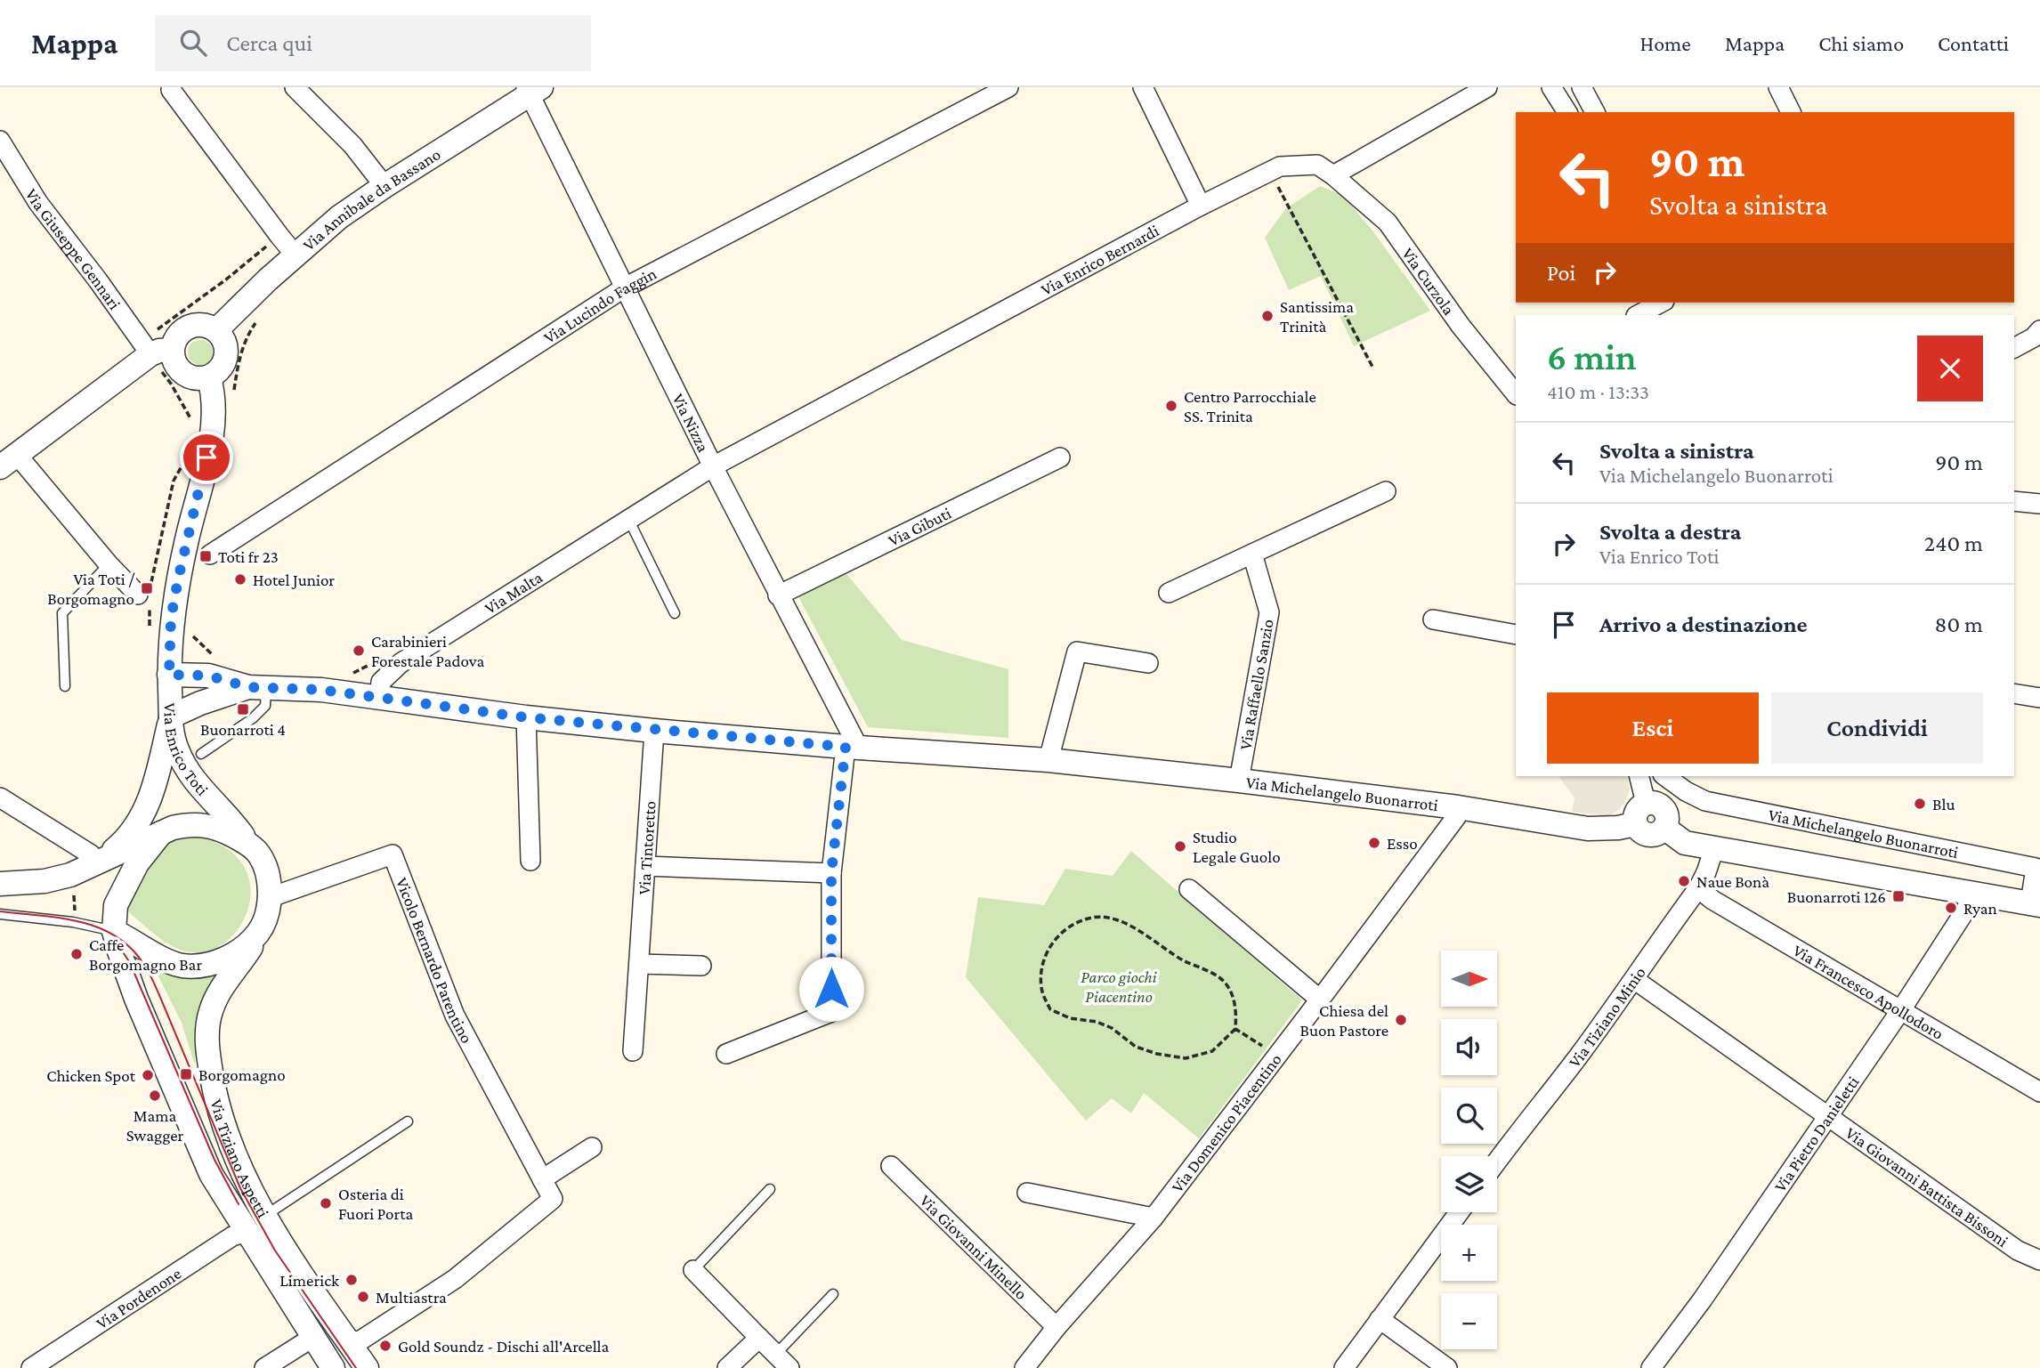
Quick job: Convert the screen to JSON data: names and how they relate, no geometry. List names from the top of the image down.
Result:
{
  "streets": {
    "street": [
      "Via Annibale da Bassano",
      "Via Giuseppe Gennari",
      "Via Enrico Bernardi",
      "Via Curzola",
      "Via Lucindo Faggin",
      "Via Nizza",
      "Via Gibuti",
      "Via Malta",
      "Via Raffaello Sanzio",
      "Via Enrico Toti",
      "Via Michelangelo Buonarroti",
      "Via Tintoretto",
      "Vicolo Bernardo Parentino",
      "Via Francesco Apollodoro",
      "Via Tiziano Minio",
      "Via Domenico Piacentino",
      "Via Pietro Danieletti",
      "Via Tiziano Aspetti",
      "Via Giovanni Battista Bissoni",
      "Via Giovanni Minello",
      "Via Pordenone"
    ]
  },
  "crossings": [
    ["Via Annibale da Bassano", "Via Giuseppe Gennari"],
    ["Via Annibale da Bassano", "Via Nizza"],
    ["Via Annibale da Bassano", "Via Enrico Toti"],
    ["Via Giuseppe Gennari", "Via Enrico Toti"],
    ["Via Enrico Bernardi", "Via Curzola"],
    ["Via Enrico Bernardi", "Via Nizza"],
    ["Via Enrico Bernardi", "Via Malta"],
    ["Via Lucindo Faggin", "Via Nizza"],
    ["Via Nizza", "Via Gibuti"],
    ["Via Nizza", "Via Malta"],
    ["Via Nizza", "Via Michelangelo Buonarroti"],
    ["Via Malta", "Via Michelangelo Buonarroti"],
    ["Via Raffaello Sanzio", "Via Michelangelo Buonarroti"],
    ["Via Enrico Toti", "Via Michelangelo Buonarroti"],
    ["Via Enrico Toti", "Vicolo Bernardo Parentino"],
    ["Via Enrico Toti", "Via Tiziano Aspetti"],
    ["Via Michelangelo Buonarroti", "Via Tintoretto"],
    ["Via Michelangelo Buonarroti", "Via Tiziano Minio"],
    ["Via Michelangelo Buonarroti", "Via Domenico Piacentino"],
    ["Via Michelangelo Buonarroti", "Via Pietro Danieletti"],
    ["Vicolo Bernardo Parentino", "Via Tiziano Aspetti"],
    ["Via Francesco Apollodoro", "Via Tiziano Minio"],
    ["Via Francesco Apollodoro", "Via Pietro Danieletti"],
    ["Via Tiziano Minio", "Via Giovanni Battista Bissoni"],
    ["Via Domenico Piacentino", "Via Giovanni Minello"],
    ["Via Pietro Danieletti", "Via Giovanni Battista Bissoni"],
    ["Via Tiziano Aspetti", "Via Pordenone"]
  ],
  "parks": ["Parco giochi Piacentino"],
  "places": {
    "other": [
      "Santissima Trinità",
      "Centro Parrocchiale SS. Trinita",
      "Hotel Junior",
      "Carabinieri Forestale Padova",
      "Blu",
      "Esso",
      "Studio Legale Guolo",
      "Naue Bonà",
      "Ryan",
      "Caffe Borgomagno Bar",
      "Chiesa del Buon Pastore",
      "Chicken Spot",
      "Mama Swagger",
      "Osteria di Fuori Porta",
      "Limerick",
      "Multiastra",
      "Gold Soundz - Dischi all'Arcella"
    ],
    "transit": [
      "Toti fr 23",
      "Via Toti / Borgomagno",
      "Buonarroti 4",
      "Buonarroti 126",
      "Borgomagno"
    ]
  },
  "north": "right",
  "page": {
    "header": "Mappa",
    "search": "Cerca qui",
    "nav": [
      "Home",
      "Mappa",
      "Chi siamo",
      "Contatti"
    ],
    "turn": ["90 m", "Svolta a sinistra"],
    "then": "Poi",
    "heading": ["6 min", "410 m · 13:33"],
    "list": [
      {
        "name": "Svolta a sinistra",
        "note": "Via Michelangelo Buonarroti",
        "value": "90 m"
      },
      {
        "name": "Svolta a destra",
        "note": "Via Enrico Toti",
        "value": "240 m"
      },
      {
        "name": "Arrivo a destinazione",
        "value": "80 m"
      }
    ],
    "buttons": ["Esci", "Condividi"],
    "map_buttons": ["+", "−"]
  }
}
